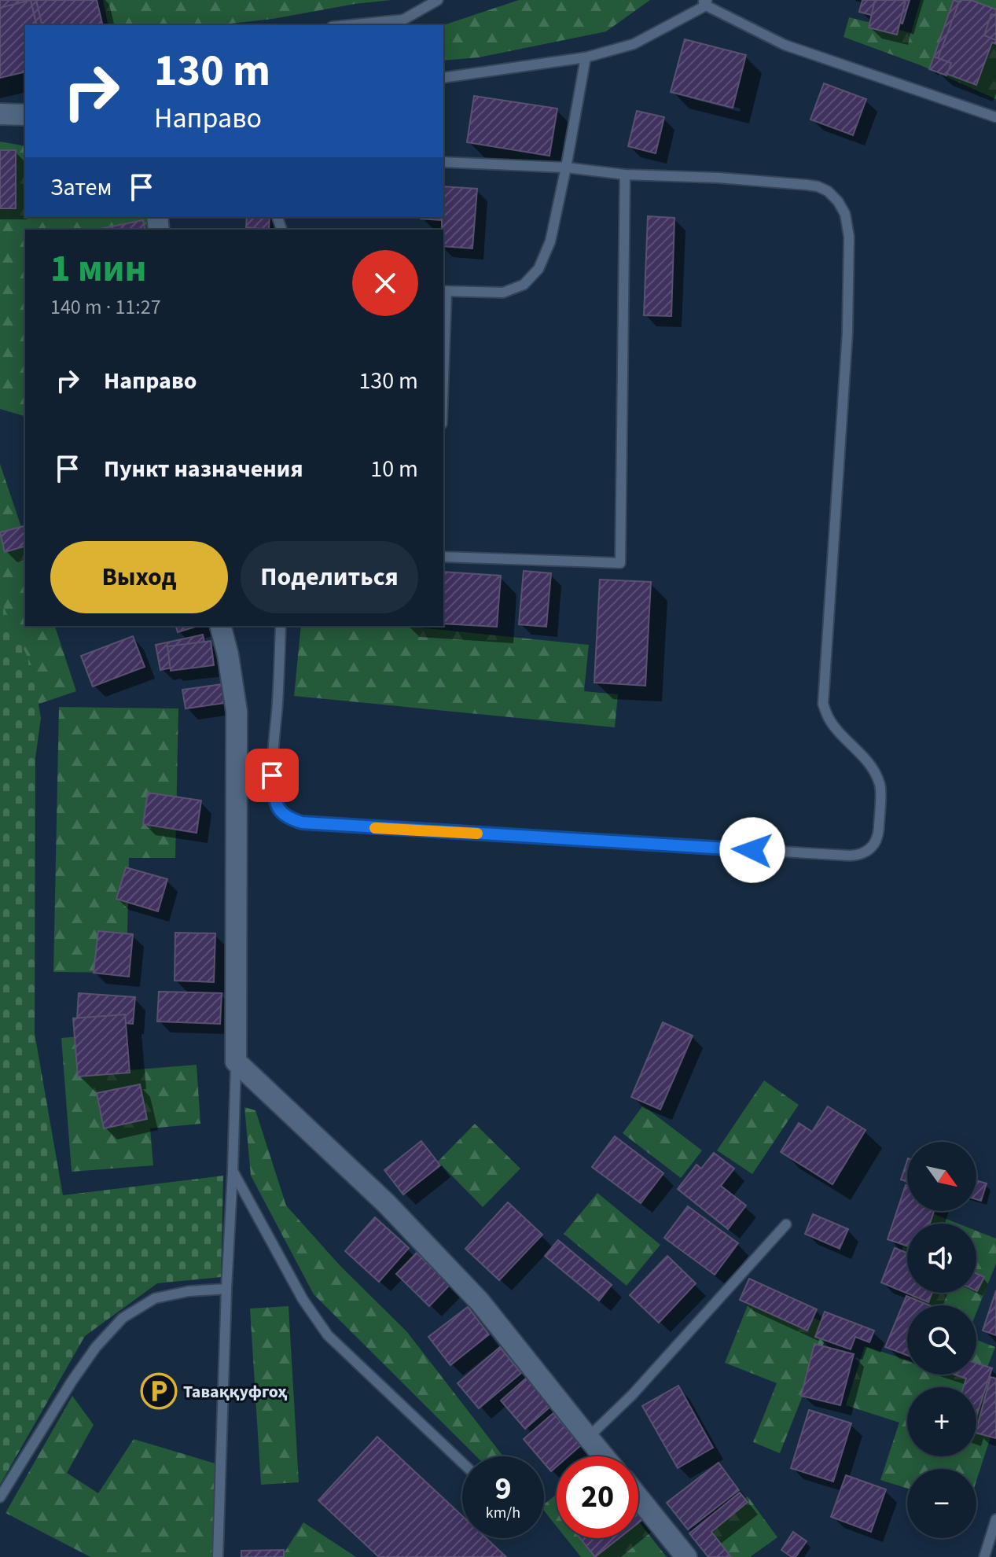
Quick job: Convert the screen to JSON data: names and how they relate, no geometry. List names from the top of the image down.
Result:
{
  "places": {
    "parking": ["Таваққуфгоҳ"]
  },
  "north": "bottom right",
  "page": {
    "turn": ["130 m", "Направо"],
    "then": "Затем",
    "heading": ["1 мин", "140 m · 11:27"],
    "list": [
      {
        "name": "Направо",
        "value": "130 m"
      },
      {
        "name": "Пункт назначения",
        "value": "10 m"
      }
    ],
    "buttons": ["Выход", "Поделиться"],
    "map_buttons": ["+", "−"],
    "speed": "9 km/h",
    "limit": "20"
  }
}
